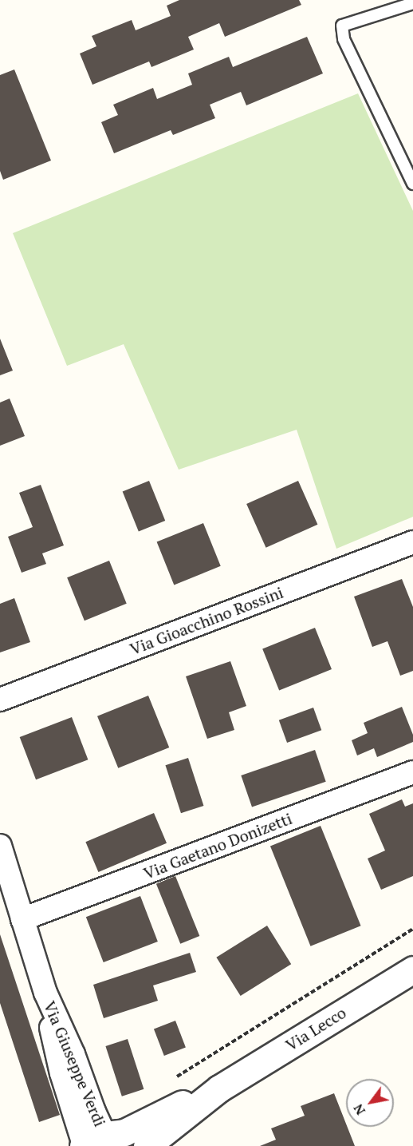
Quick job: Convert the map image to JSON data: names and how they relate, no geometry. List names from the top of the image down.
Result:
{
  "streets": {
    "street": [
      "Via Gioacchino Rossini",
      "Via Gaetano Donizetti",
      "Via Lecco",
      "Via Giuseppe Verdi"
    ]
  },
  "crossings": [
    ["Via Gaetano Donizetti", "Via Giuseppe Verdi"],
    ["Via Lecco", "Via Giuseppe Verdi"]
  ],
  "north": "bottom left"
}
